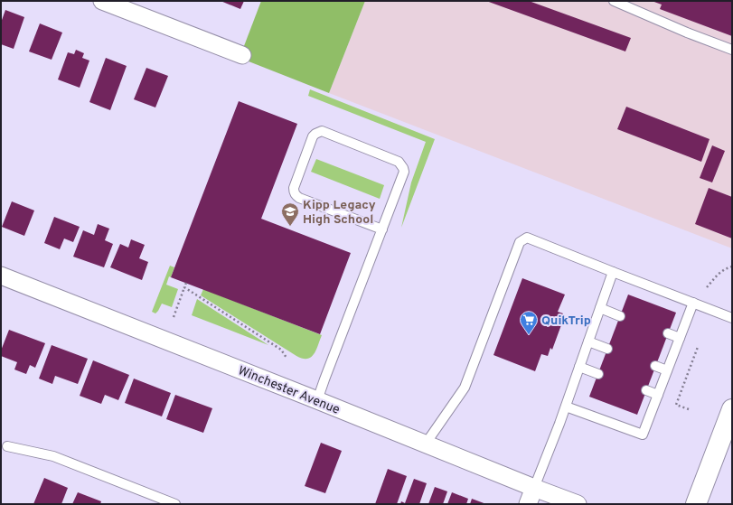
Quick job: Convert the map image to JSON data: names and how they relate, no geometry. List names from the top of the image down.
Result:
{
  "streets": {
    "street": ["Winchester Avenue"]
  },
  "places": {
    "school or university": ["Kipp Legacy High School"],
    "supermarket": ["QuikTrip"]
  }
}
